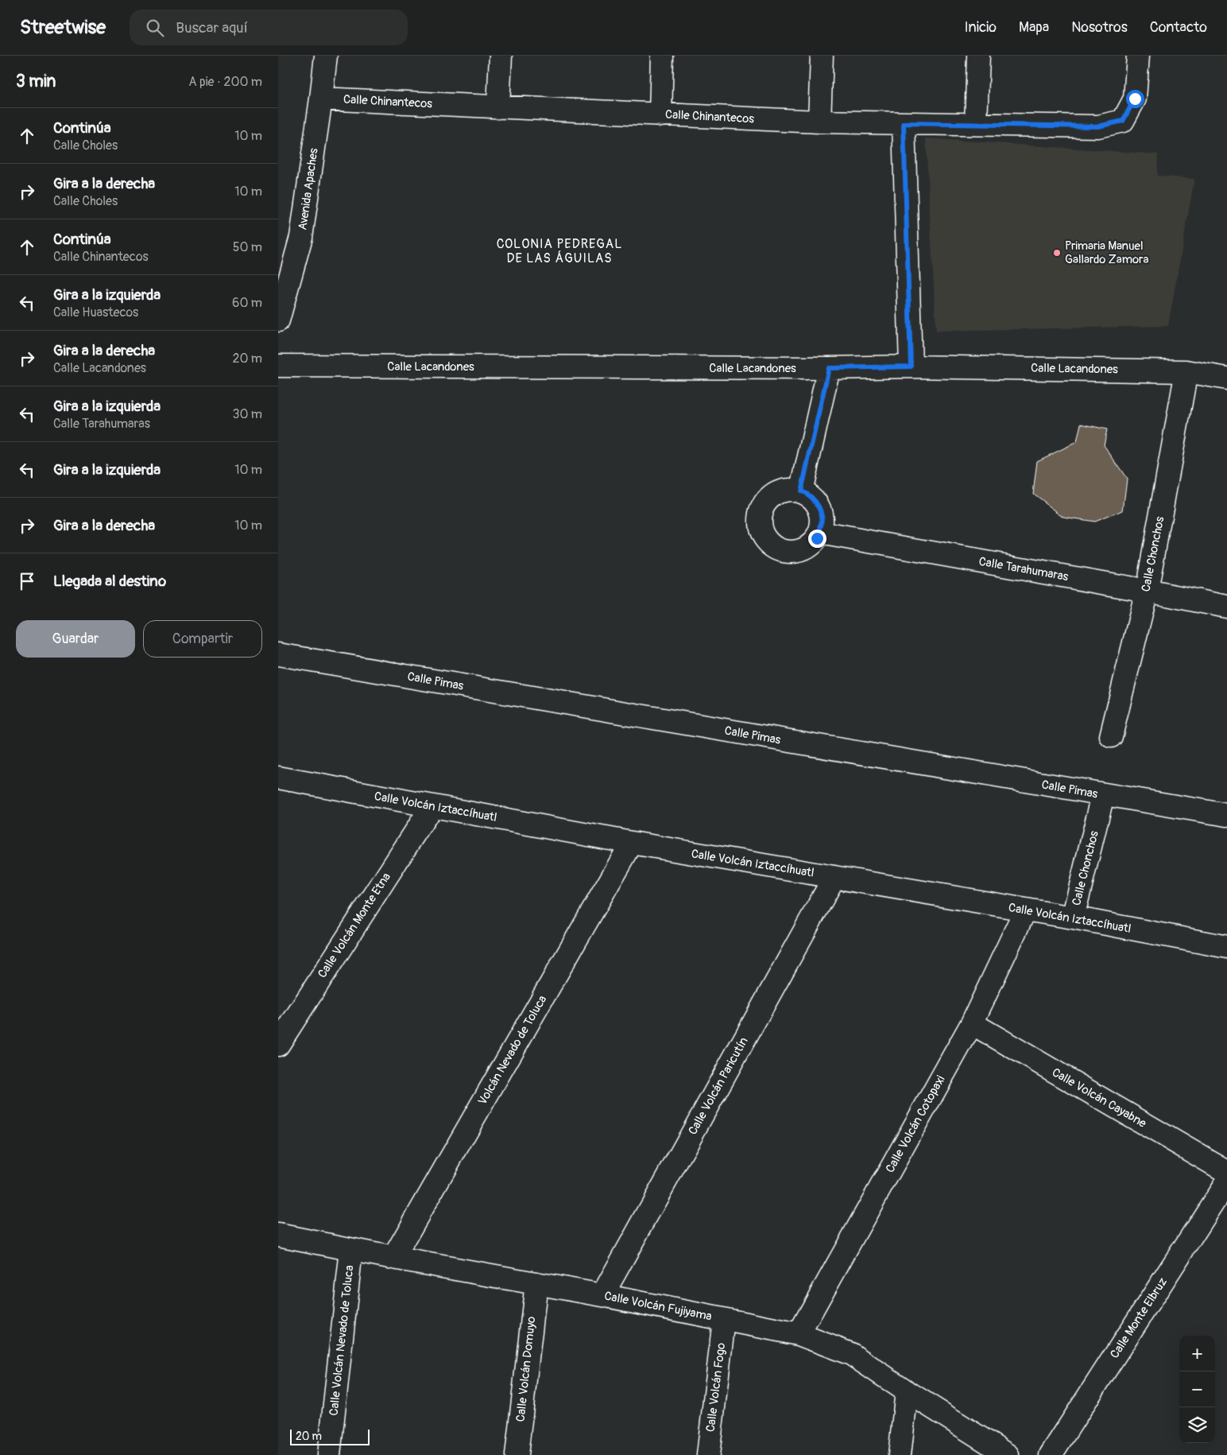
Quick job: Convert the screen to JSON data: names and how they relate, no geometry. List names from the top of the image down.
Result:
{
  "streets": {
    "street": [
      "Calle Chinantecos",
      "Avenida Apaches",
      "Calle Lacandones",
      "Calle Chonchos",
      "Calle Tarahumaras",
      "Calle Pimas",
      "Calle Volcán Iztaccíhuatl",
      "Calle Volcán Monte Etna",
      "Volcán Nevado de Toluca",
      "Calle Volcán Paricutín",
      "Calle Volcán Cayabne",
      "Calle Volcán Cotopaxi",
      "Calle Volcán Fujiyama",
      "Calle Monte Elbruz",
      "Calle Volcán Nevado de Toluca",
      "Calle Volcán Domuyo",
      "Calle Volcán Fogo"
    ]
  },
  "crossings": [
    ["Calle Chinantecos", "Avenida Apaches"],
    ["Calle Lacandones", "Calle Chonchos"],
    ["Calle Chonchos", "Calle Tarahumaras"],
    ["Calle Chonchos", "Calle Pimas"],
    ["Calle Chonchos", "Calle Volcán Iztaccíhuatl"],
    ["Calle Volcán Iztaccíhuatl", "Calle Volcán Monte Etna"],
    ["Calle Volcán Iztaccíhuatl", "Volcán Nevado de Toluca"],
    ["Calle Volcán Iztaccíhuatl", "Calle Volcán Paricutín"],
    ["Calle Volcán Iztaccíhuatl", "Calle Volcán Cotopaxi"],
    ["Volcán Nevado de Toluca", "Calle Volcán Fujiyama"],
    ["Calle Volcán Paricutín", "Calle Volcán Fujiyama"],
    ["Calle Volcán Cayabne", "Calle Volcán Cotopaxi"],
    ["Calle Volcán Cotopaxi", "Calle Volcán Fujiyama"],
    ["Calle Volcán Fujiyama", "Calle Volcán Nevado de Toluca"],
    ["Calle Volcán Fujiyama", "Calle Volcán Domuyo"],
    ["Calle Volcán Fujiyama", "Calle Volcán Fogo"]
  ],
  "districts": ["COLONIA PEDREGAL DE LAS ÁGUILAS"],
  "places": ["Primaria Manuel Gallardo Zamora"],
  "scale_bar": "20 m",
  "page": {
    "header": "Streetwise",
    "search": "Buscar aquí",
    "nav": [
      "Inicio",
      "Mapa",
      "Nosotros",
      "Contacto"
    ],
    "heading": ["3 min", "A pie · 200 m"],
    "list": [
      ["Continúa", "Calle Choles", "10 m"],
      ["Gira a la derecha", "Calle Choles", "10 m"],
      ["Continúa", "Calle Chinantecos", "50 m"],
      ["Gira a la izquierda", "Calle Huastecos", "60 m"],
      ["Gira a la derecha", "Calle Lacandones", "20 m"],
      ["Gira a la izquierda", "Calle Tarahumaras", "30 m"],
      ["Gira a la izquierda", "10 m"],
      ["Gira a la derecha", "10 m"],
      "Llegada al destino"
    ],
    "buttons": ["Guardar", "Compartir"],
    "map_buttons": ["+", "−"],
    "scale": "20 m"
  }
}
